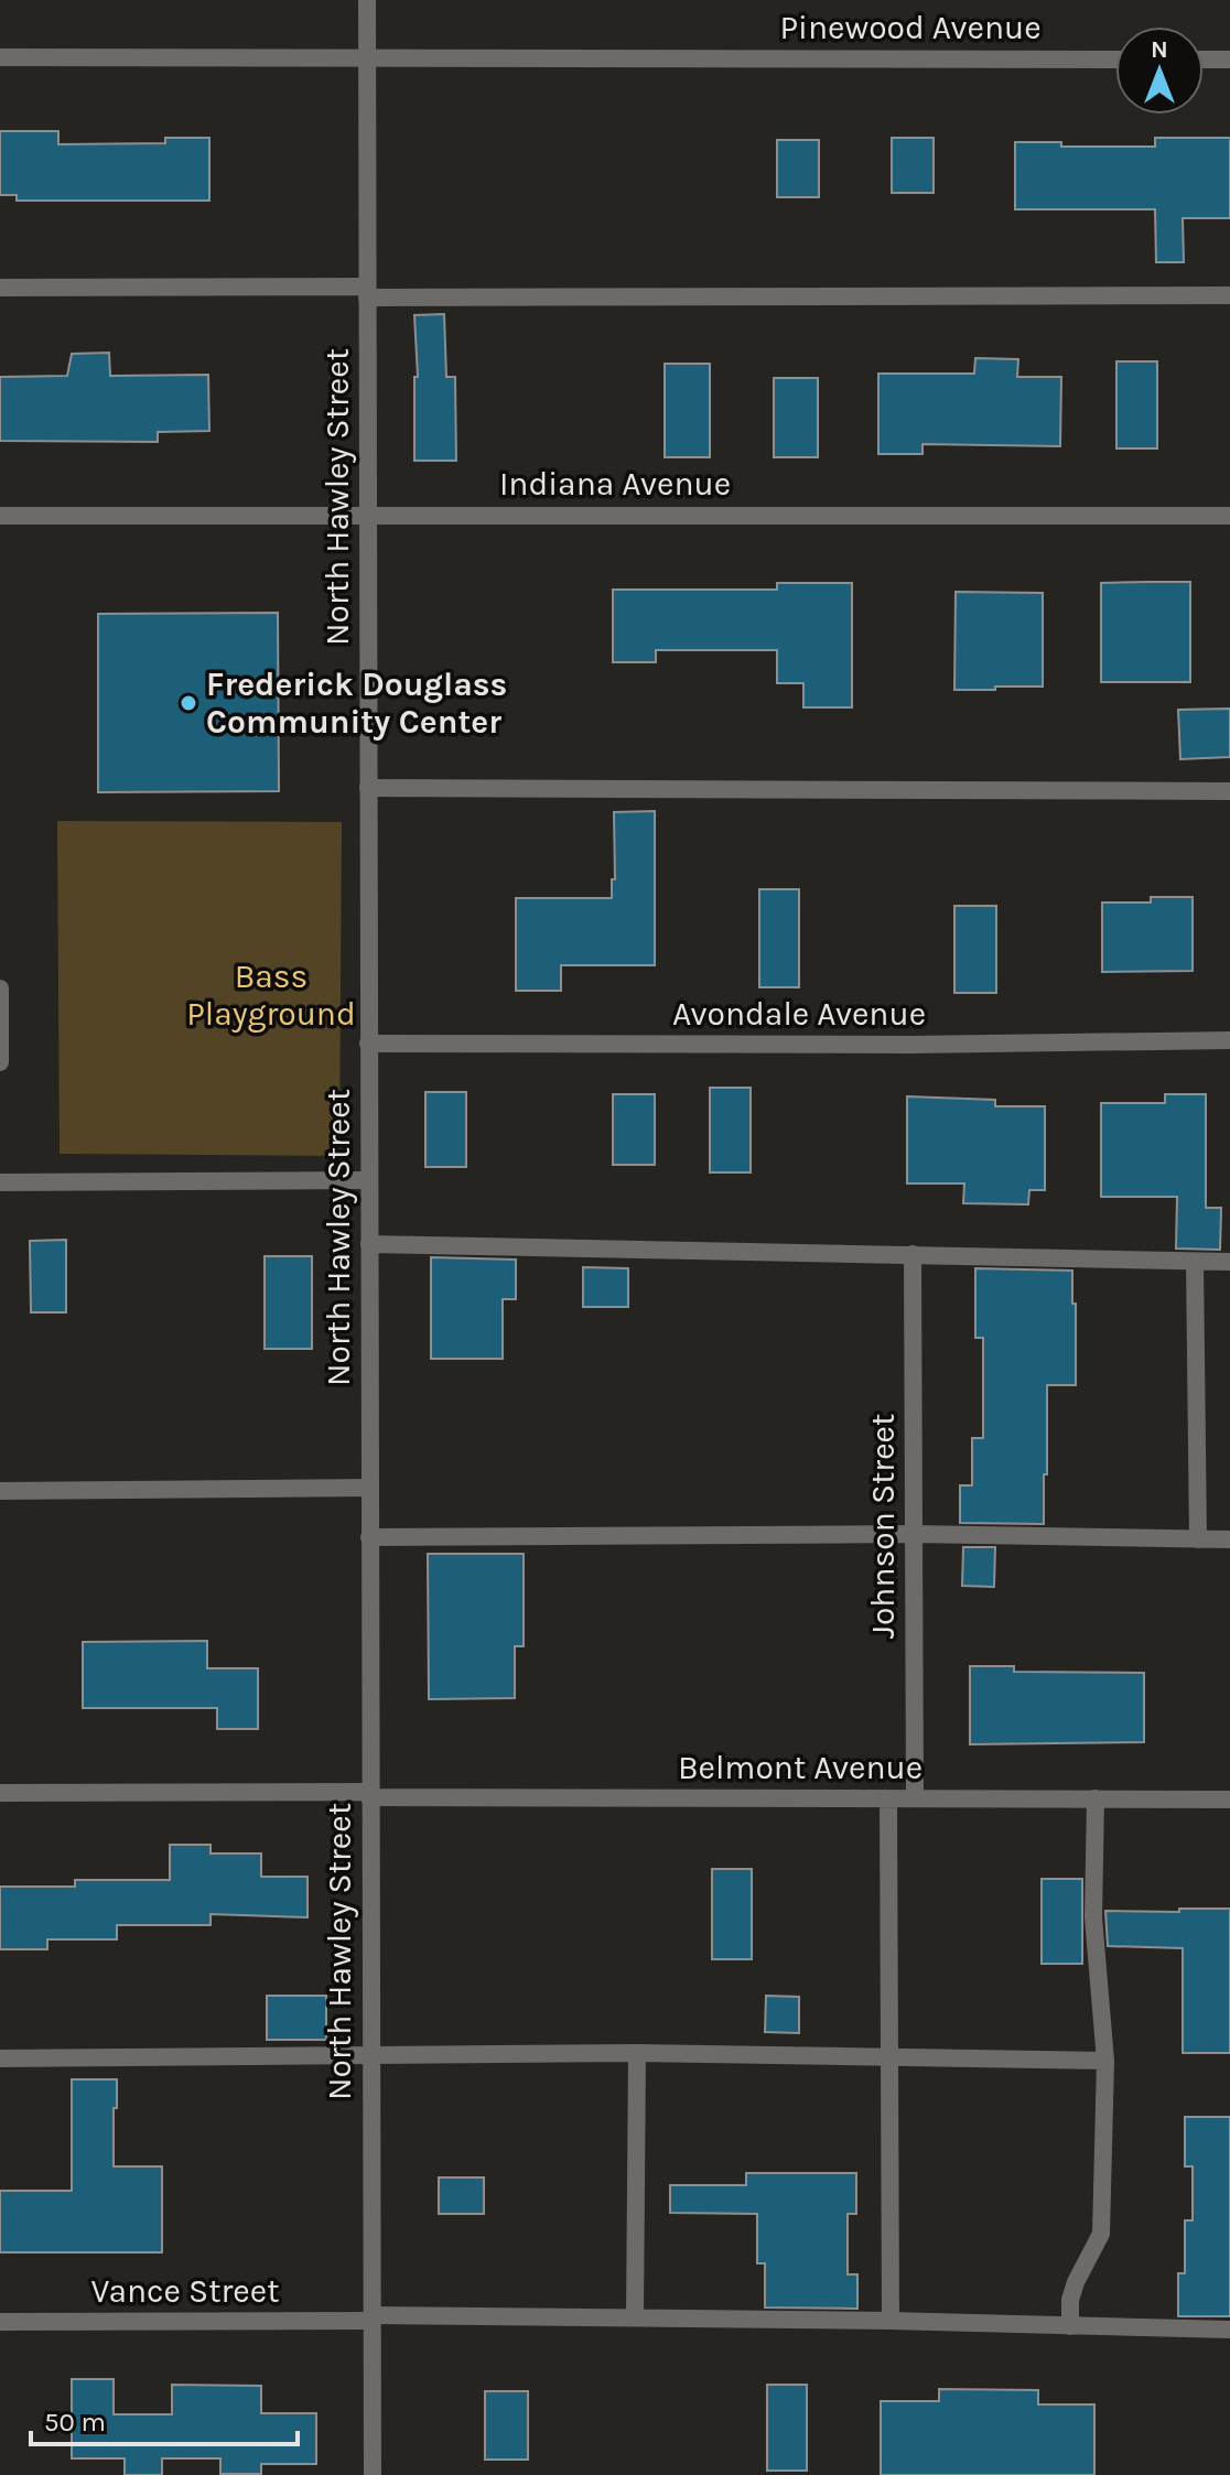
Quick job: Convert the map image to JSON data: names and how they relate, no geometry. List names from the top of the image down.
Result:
{
  "streets": {
    "street": [
      "Pinewood Avenue",
      "Indiana Avenue",
      "North Hawley Street",
      "Avondale Avenue",
      "Johnson Street",
      "Belmont Avenue",
      "Vance Street"
    ]
  },
  "crossings": [
    ["Pinewood Avenue", "North Hawley Street"],
    ["Indiana Avenue", "North Hawley Street"],
    ["North Hawley Street", "Avondale Avenue"],
    ["North Hawley Street", "Belmont Avenue"],
    ["North Hawley Street", "Vance Street"],
    ["Johnson Street", "Belmont Avenue"]
  ],
  "parks": ["Bass Playground"],
  "places": ["Frederick Douglass Community Center"],
  "scale_bar": "50 m",
  "north": "top"
}
